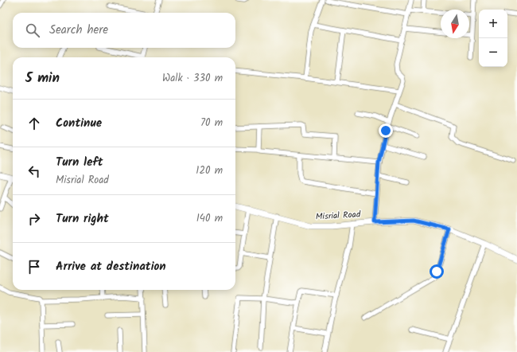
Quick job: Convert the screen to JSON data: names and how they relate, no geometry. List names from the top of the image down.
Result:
{
  "streets": {
    "main road": ["Misrial Road"]
  },
  "north": "bottom",
  "page": {
    "map_buttons": ["+", "−"],
    "search": "Search here",
    "heading": ["5 min", "Walk · 330 m"],
    "list": [
      ["Continue", "70 m"],
      ["Turn left", "Misrial Road", "120 m"],
      ["Turn right", "140 m"],
      "Arrive at destination"
    ]
  }
}
